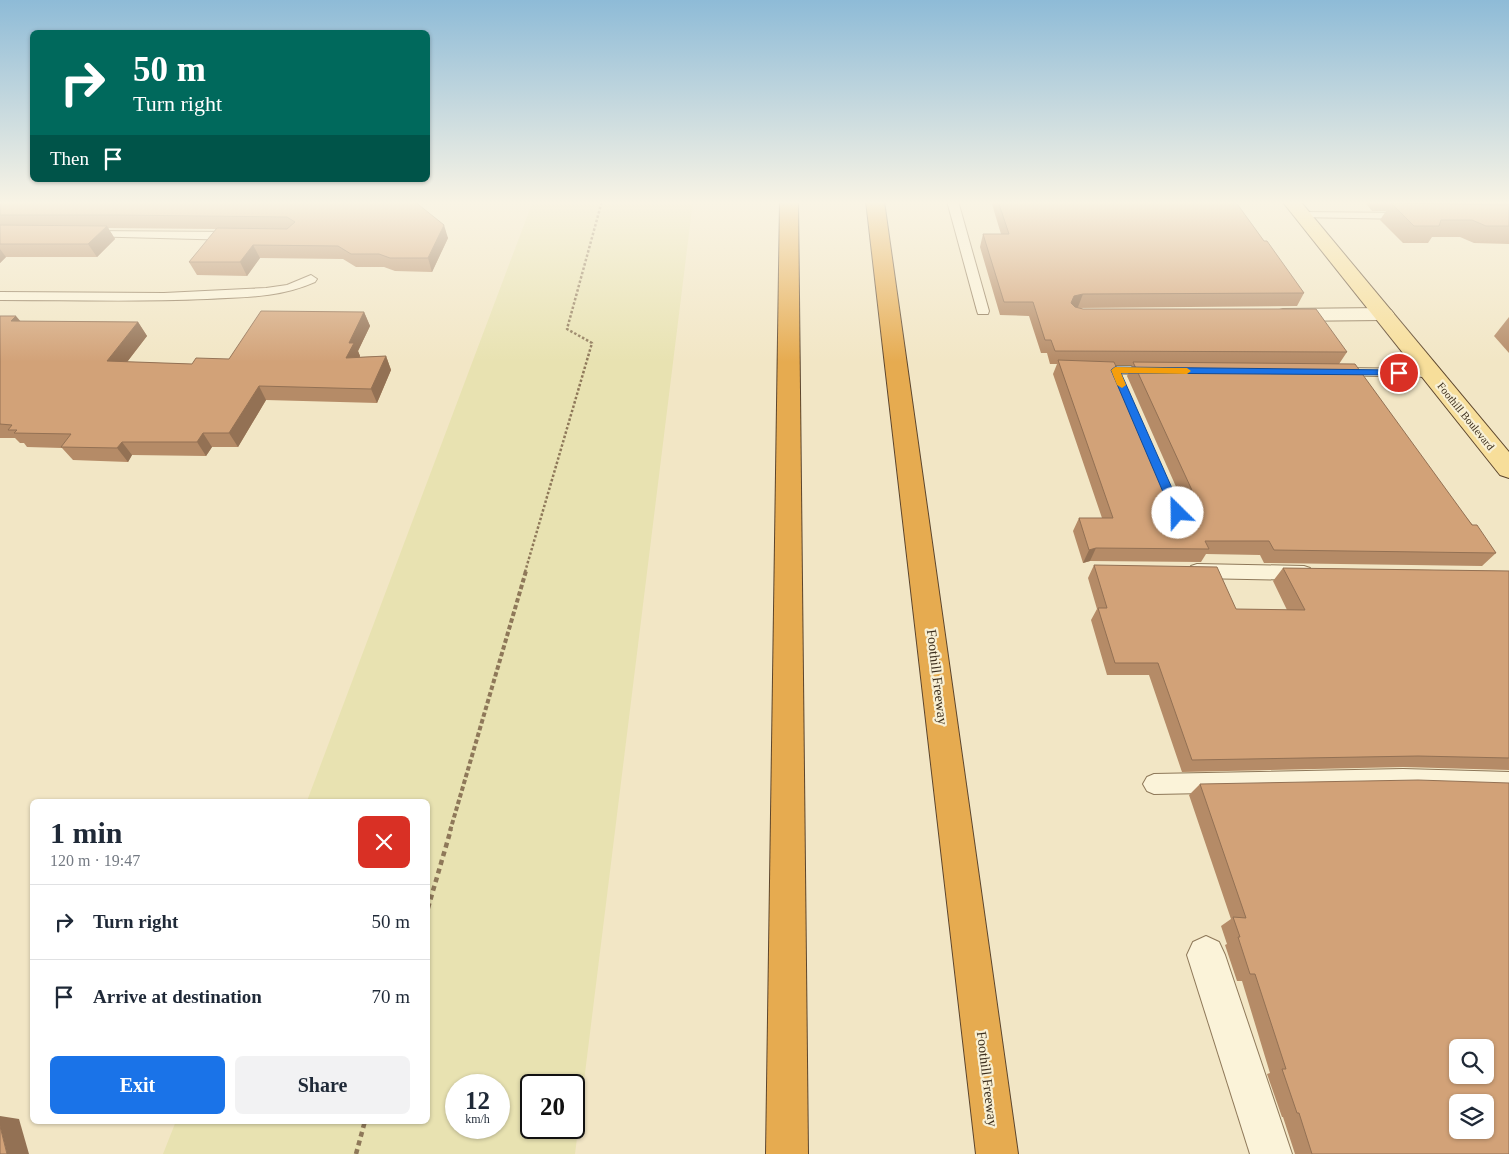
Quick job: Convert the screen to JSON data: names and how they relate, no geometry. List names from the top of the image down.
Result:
{
  "streets": {
    "highway": ["Foothill Freeway"],
    "main road": ["Foothill Boulevard"]
  },
  "page": {
    "turn": ["50 m", "Turn right"],
    "then": "Then",
    "heading": ["1 min", "120 m · 19:47"],
    "list": [
      {
        "name": "Turn right",
        "value": "50 m"
      },
      {
        "name": "Arrive at destination",
        "value": "70 m"
      }
    ],
    "buttons": ["Exit", "Share"],
    "speed": "12 km/h",
    "limit": "20"
  }
}
